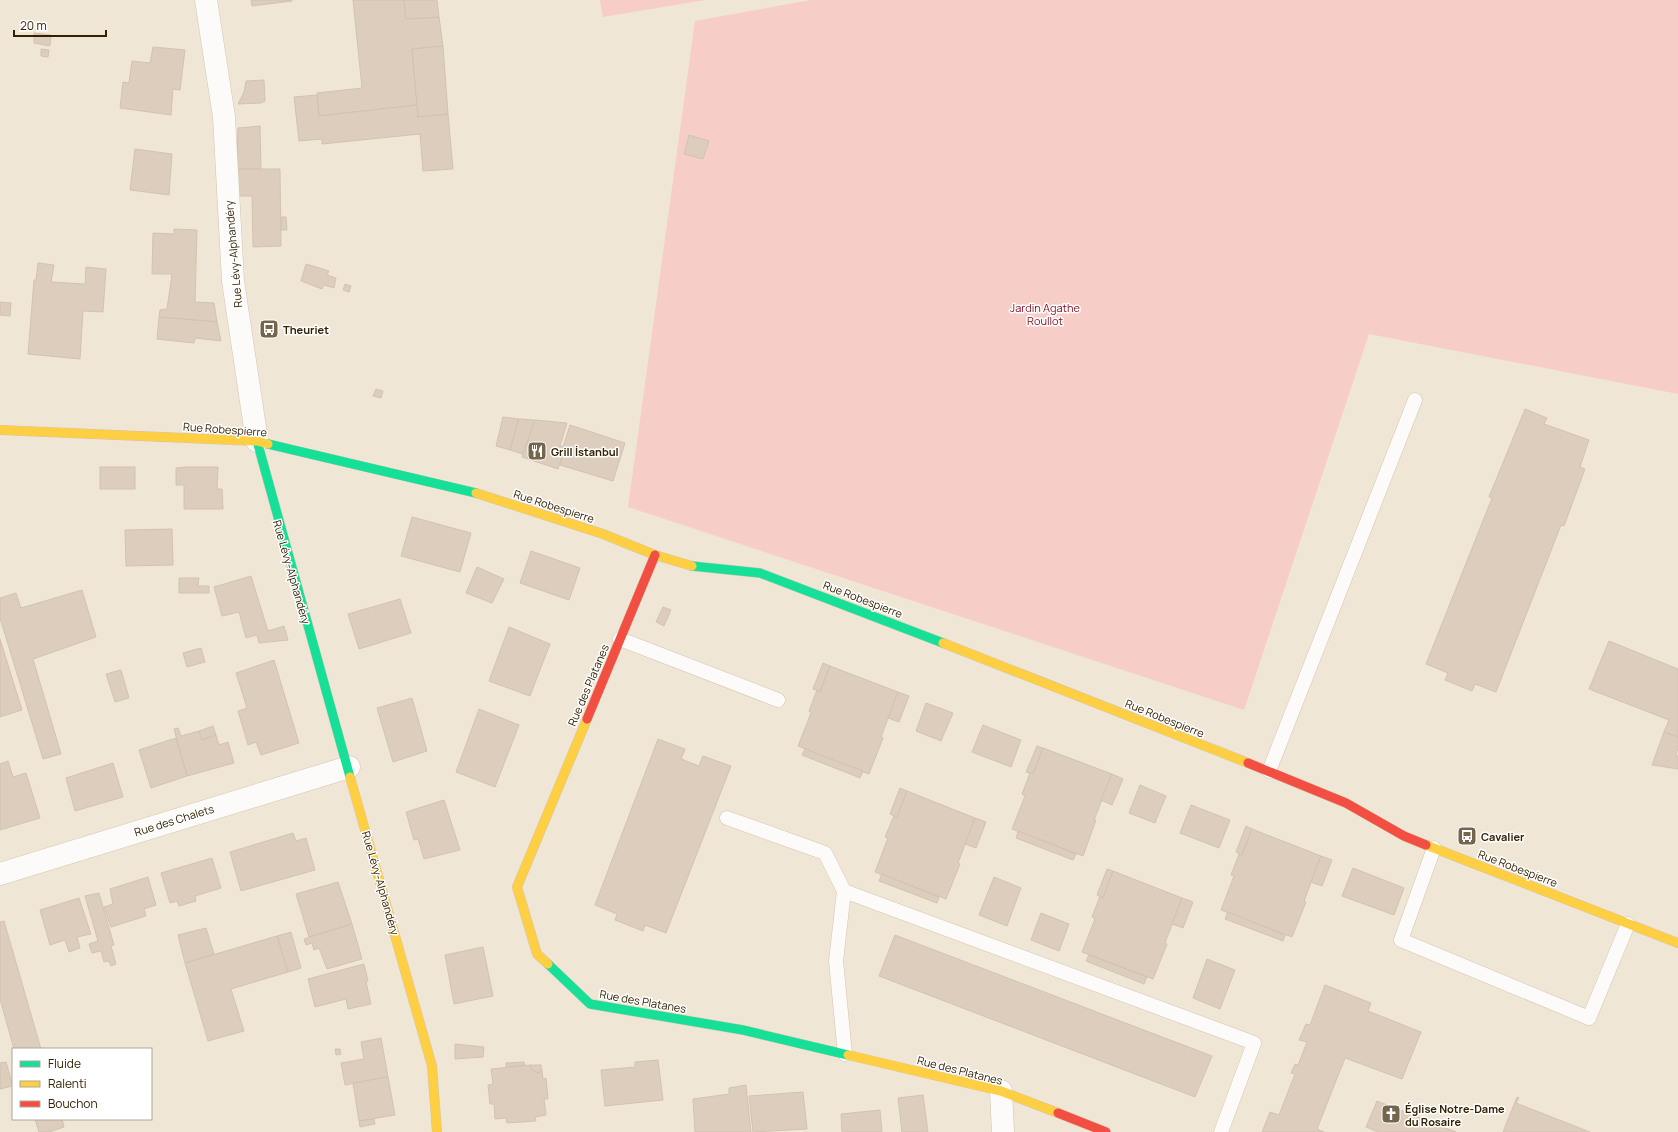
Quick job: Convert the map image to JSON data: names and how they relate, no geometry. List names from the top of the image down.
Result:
{
  "streets": {
    "street": [
      "Rue Lévy-Alphandéry",
      "Rue Robespierre",
      "Rue des Platanes",
      "Rue des Chalets"
    ]
  },
  "crossings": [
    ["Rue Lévy-Alphandéry", "Rue Robespierre"],
    ["Rue Lévy-Alphandéry", "Rue des Chalets"],
    ["Rue Robespierre", "Rue des Platanes"]
  ],
  "parks": ["Jardin Agathe Roullot"],
  "places": {
    "bus stop": ["Theuriet", "Cavalier"],
    "restaurant": ["Grill İstanbul"],
    "church": ["Église Notre-Dame du Rosaire"]
  },
  "legend": ["Fluide", "Ralenti", "Bouchon"],
  "scale_bar": "20 m"
}
